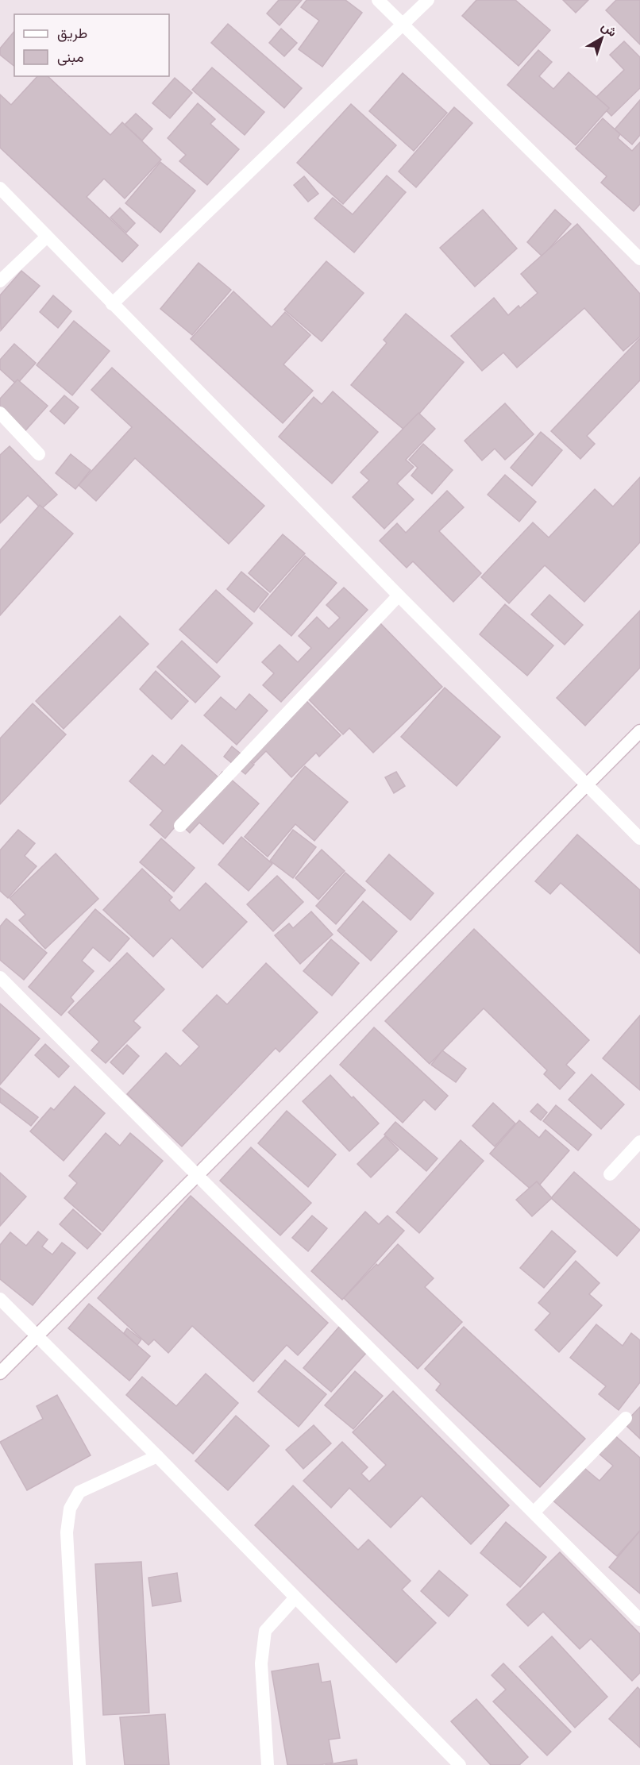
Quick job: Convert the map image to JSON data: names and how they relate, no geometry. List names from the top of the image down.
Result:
{
  "legend": ["طريق", "مبنى"],
  "north": "top right"
}
